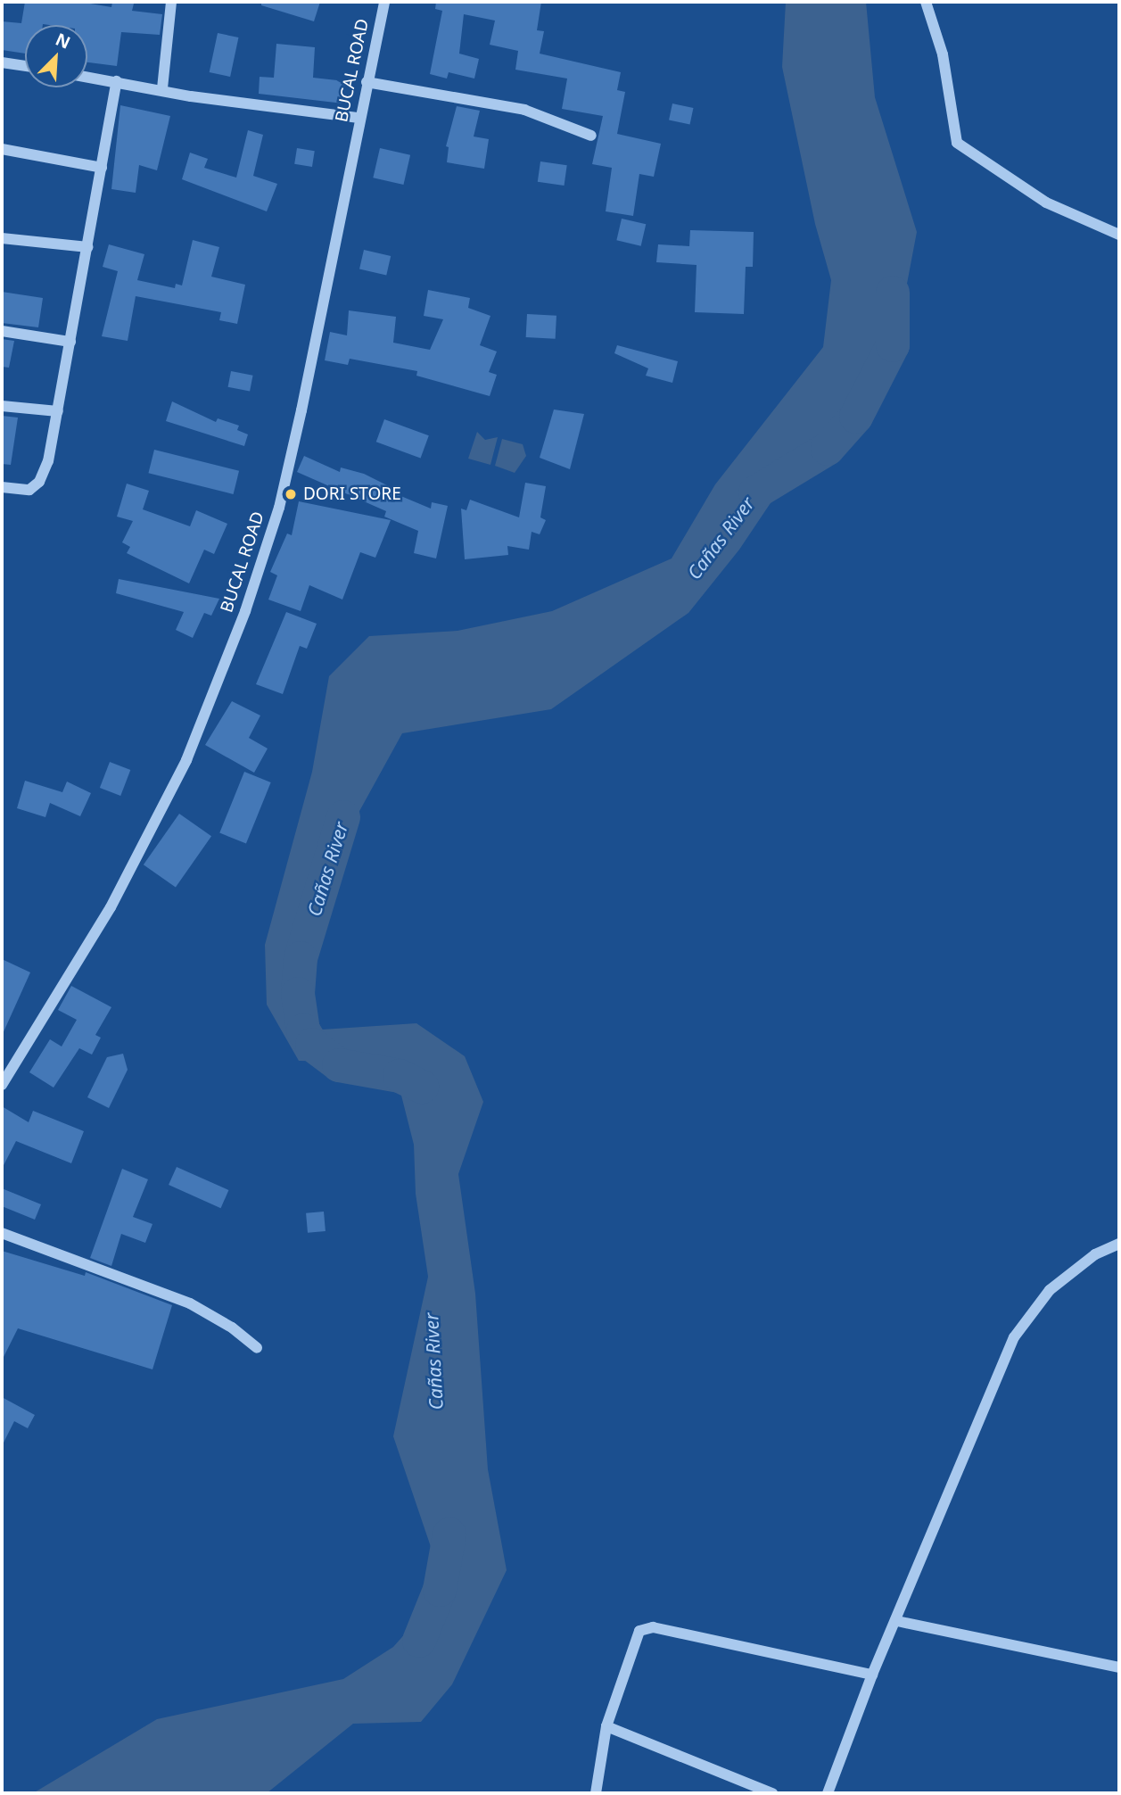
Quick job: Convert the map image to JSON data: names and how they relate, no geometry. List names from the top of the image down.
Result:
{
  "streets": {
    "street": ["BUCAL ROAD"]
  },
  "water": ["Cañas River"],
  "places": ["DORI STORE"],
  "north": "top right"
}
